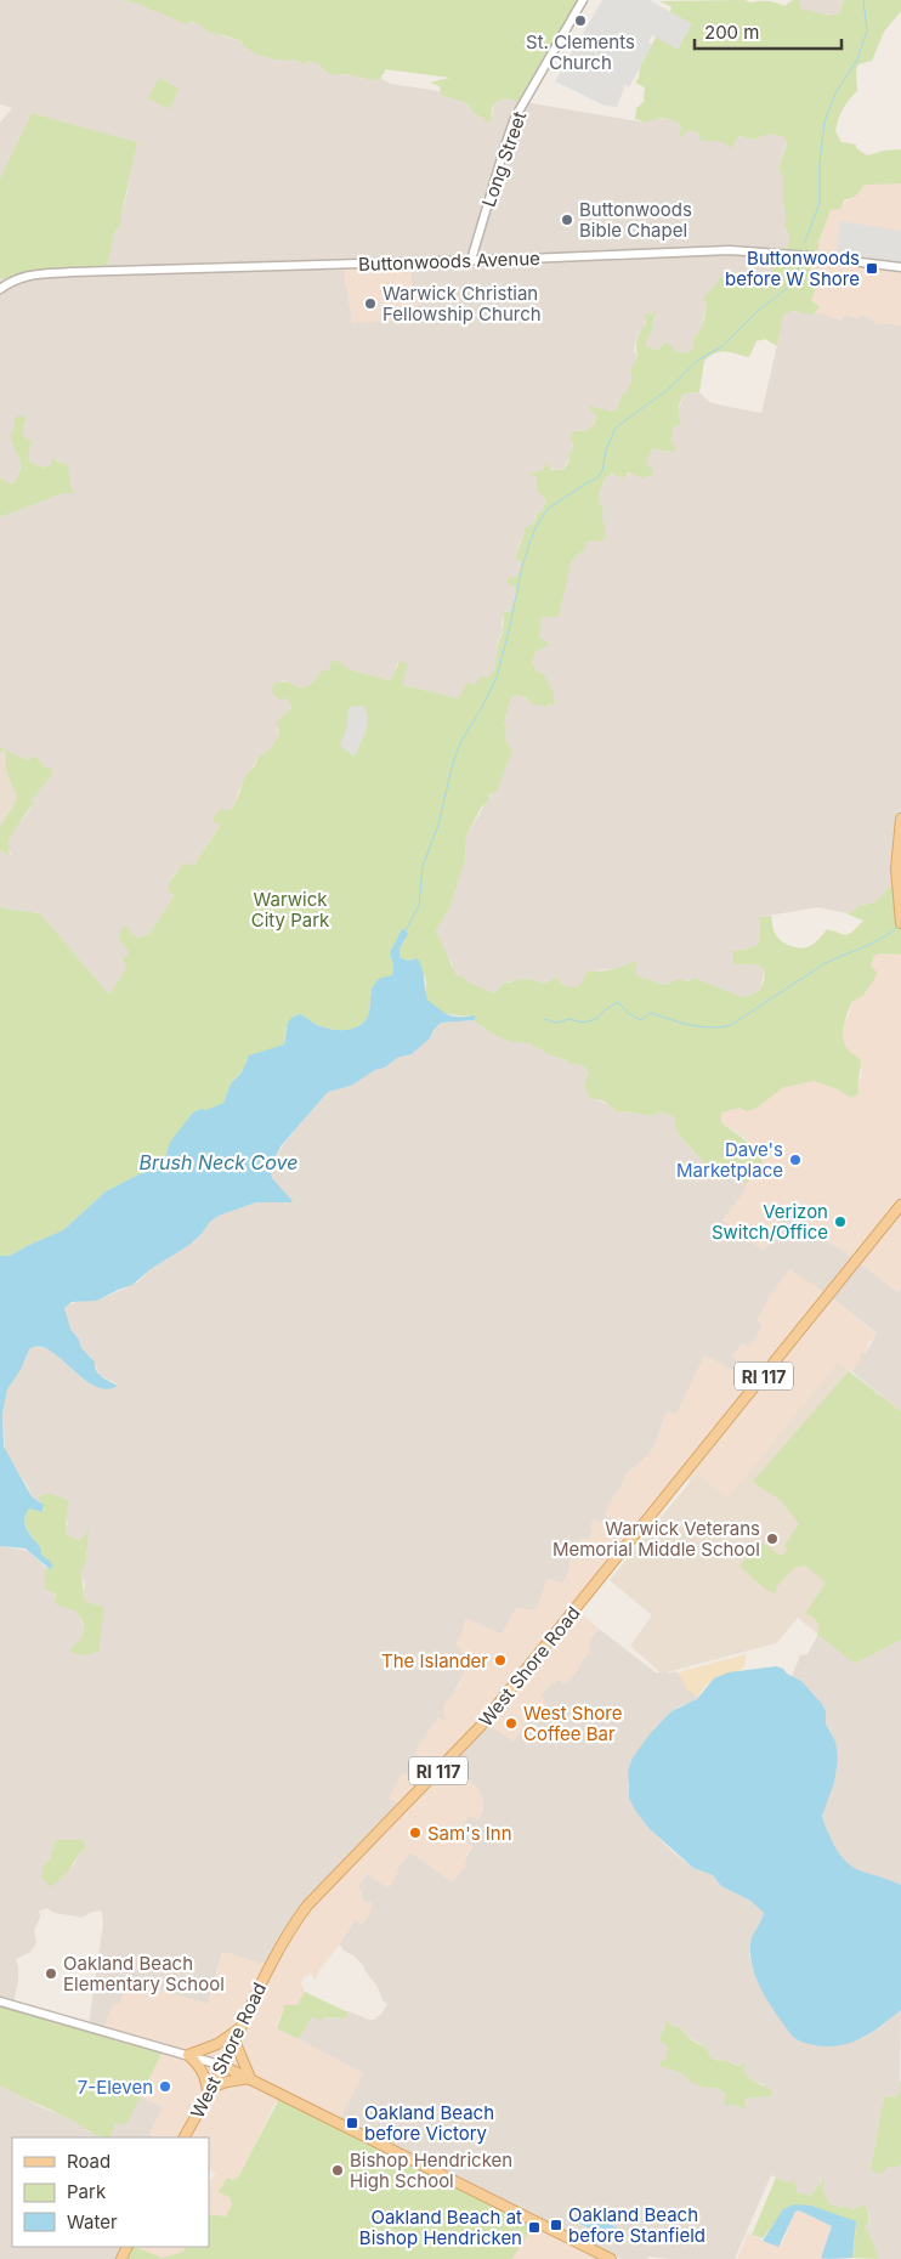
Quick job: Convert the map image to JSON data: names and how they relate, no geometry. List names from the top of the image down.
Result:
{
  "streets": {
    "main road": ["RI 117", "West Shore Road"],
    "street": ["Long Street", "Buttonwoods Avenue"]
  },
  "crossings": [
    ["Long Street", "Buttonwoods Avenue"]
  ],
  "water": ["Brush Neck Cove"],
  "parks": ["Warwick City Park"],
  "places": {
    "other": [
      "St. Clements Church",
      "Buttonwoods Bible Chapel",
      "Warwick Christian Fellowship Church",
      "Dave's Marketplace",
      "Verizon Switch/Office",
      "Warwick Veterans Memorial Middle School",
      "The Islander",
      "West Shore Coffee Bar",
      "Sam's Inn",
      "Oakland Beach Elementary School",
      "7-Eleven",
      "Bishop Hendricken High School"
    ],
    "transit": [
      "Buttonwoods before W Shore",
      "Oakland Beach before Victory",
      "Oakland Beach before Stanfield",
      "Oakland Beach at Bishop Hendricken"
    ]
  },
  "legend": ["Road", "Park", "Water"],
  "scale_bar": "200 m"
}
